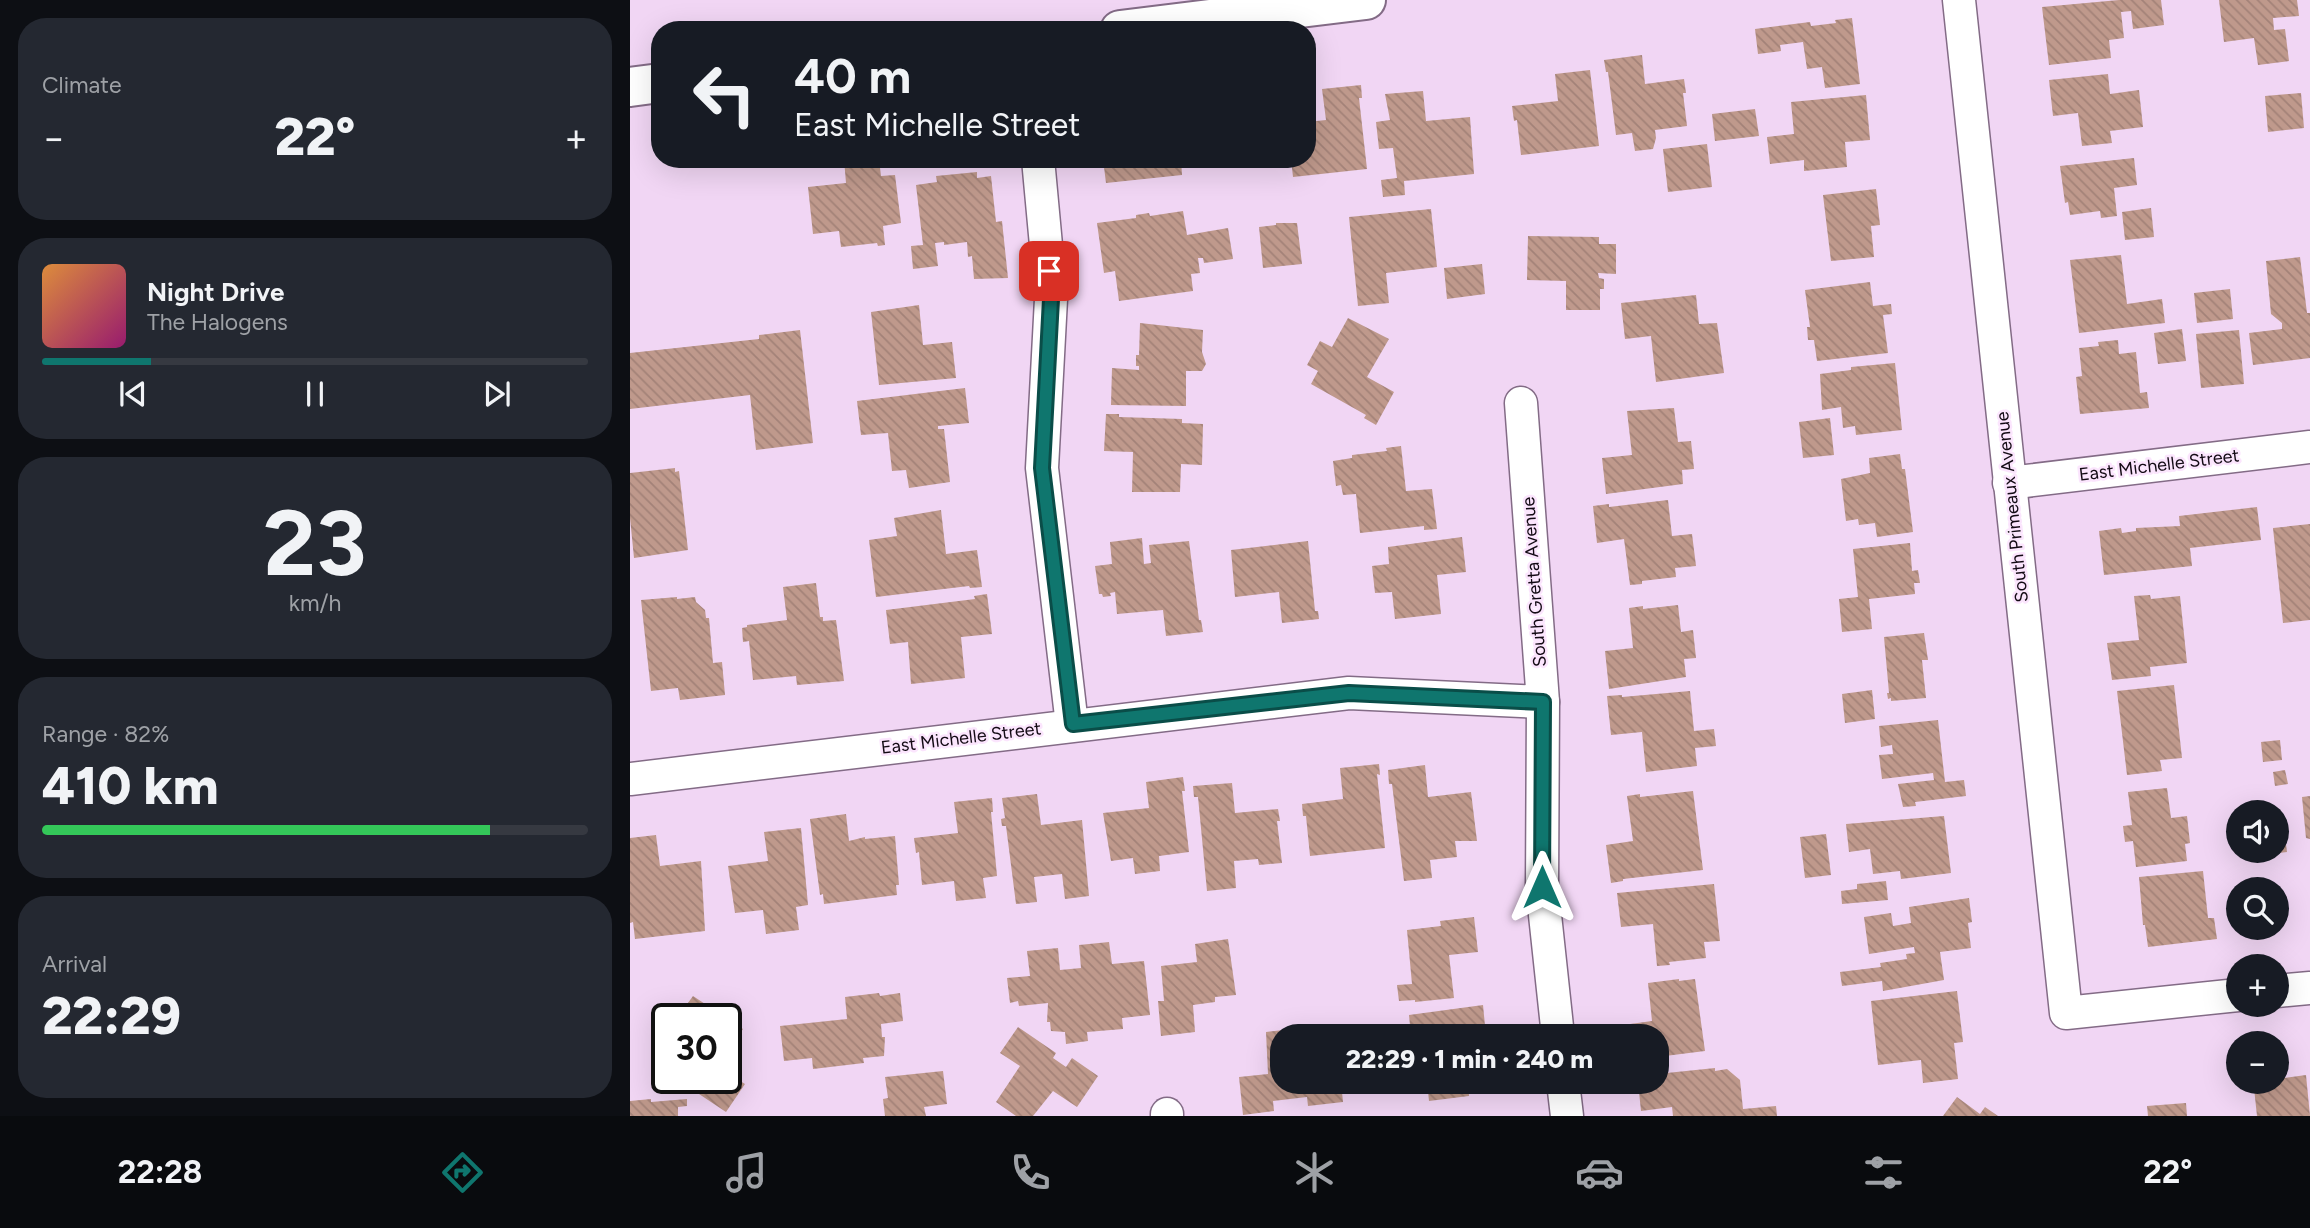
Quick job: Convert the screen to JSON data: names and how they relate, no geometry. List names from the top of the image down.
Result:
{
  "streets": {
    "street": ["East Michelle Street", "South Primeaux Avenue", "South Gretta Avenue"]
  },
  "crossings": [
    ["East Michelle Street", "South Primeaux Avenue"],
    ["East Michelle Street", "South Gretta Avenue"]
  ],
  "page": {
    "tile": [
      "Climate",
      ["23", "km/h"],
      ["Range · 82%", "410 km"],
      ["Arrival", "22:29"]
    ],
    "turn": ["40 m", "East Michelle Street"],
    "heat": ["−", "22°", "+"],
    "song": ["Night Drive", "The Halogens"],
    "map_buttons": ["+", "−"],
    "limit": "30",
    "trip": "22:29 · 1 min · 240 m",
    "tabs": ["22:28", "22°"]
  }
}
